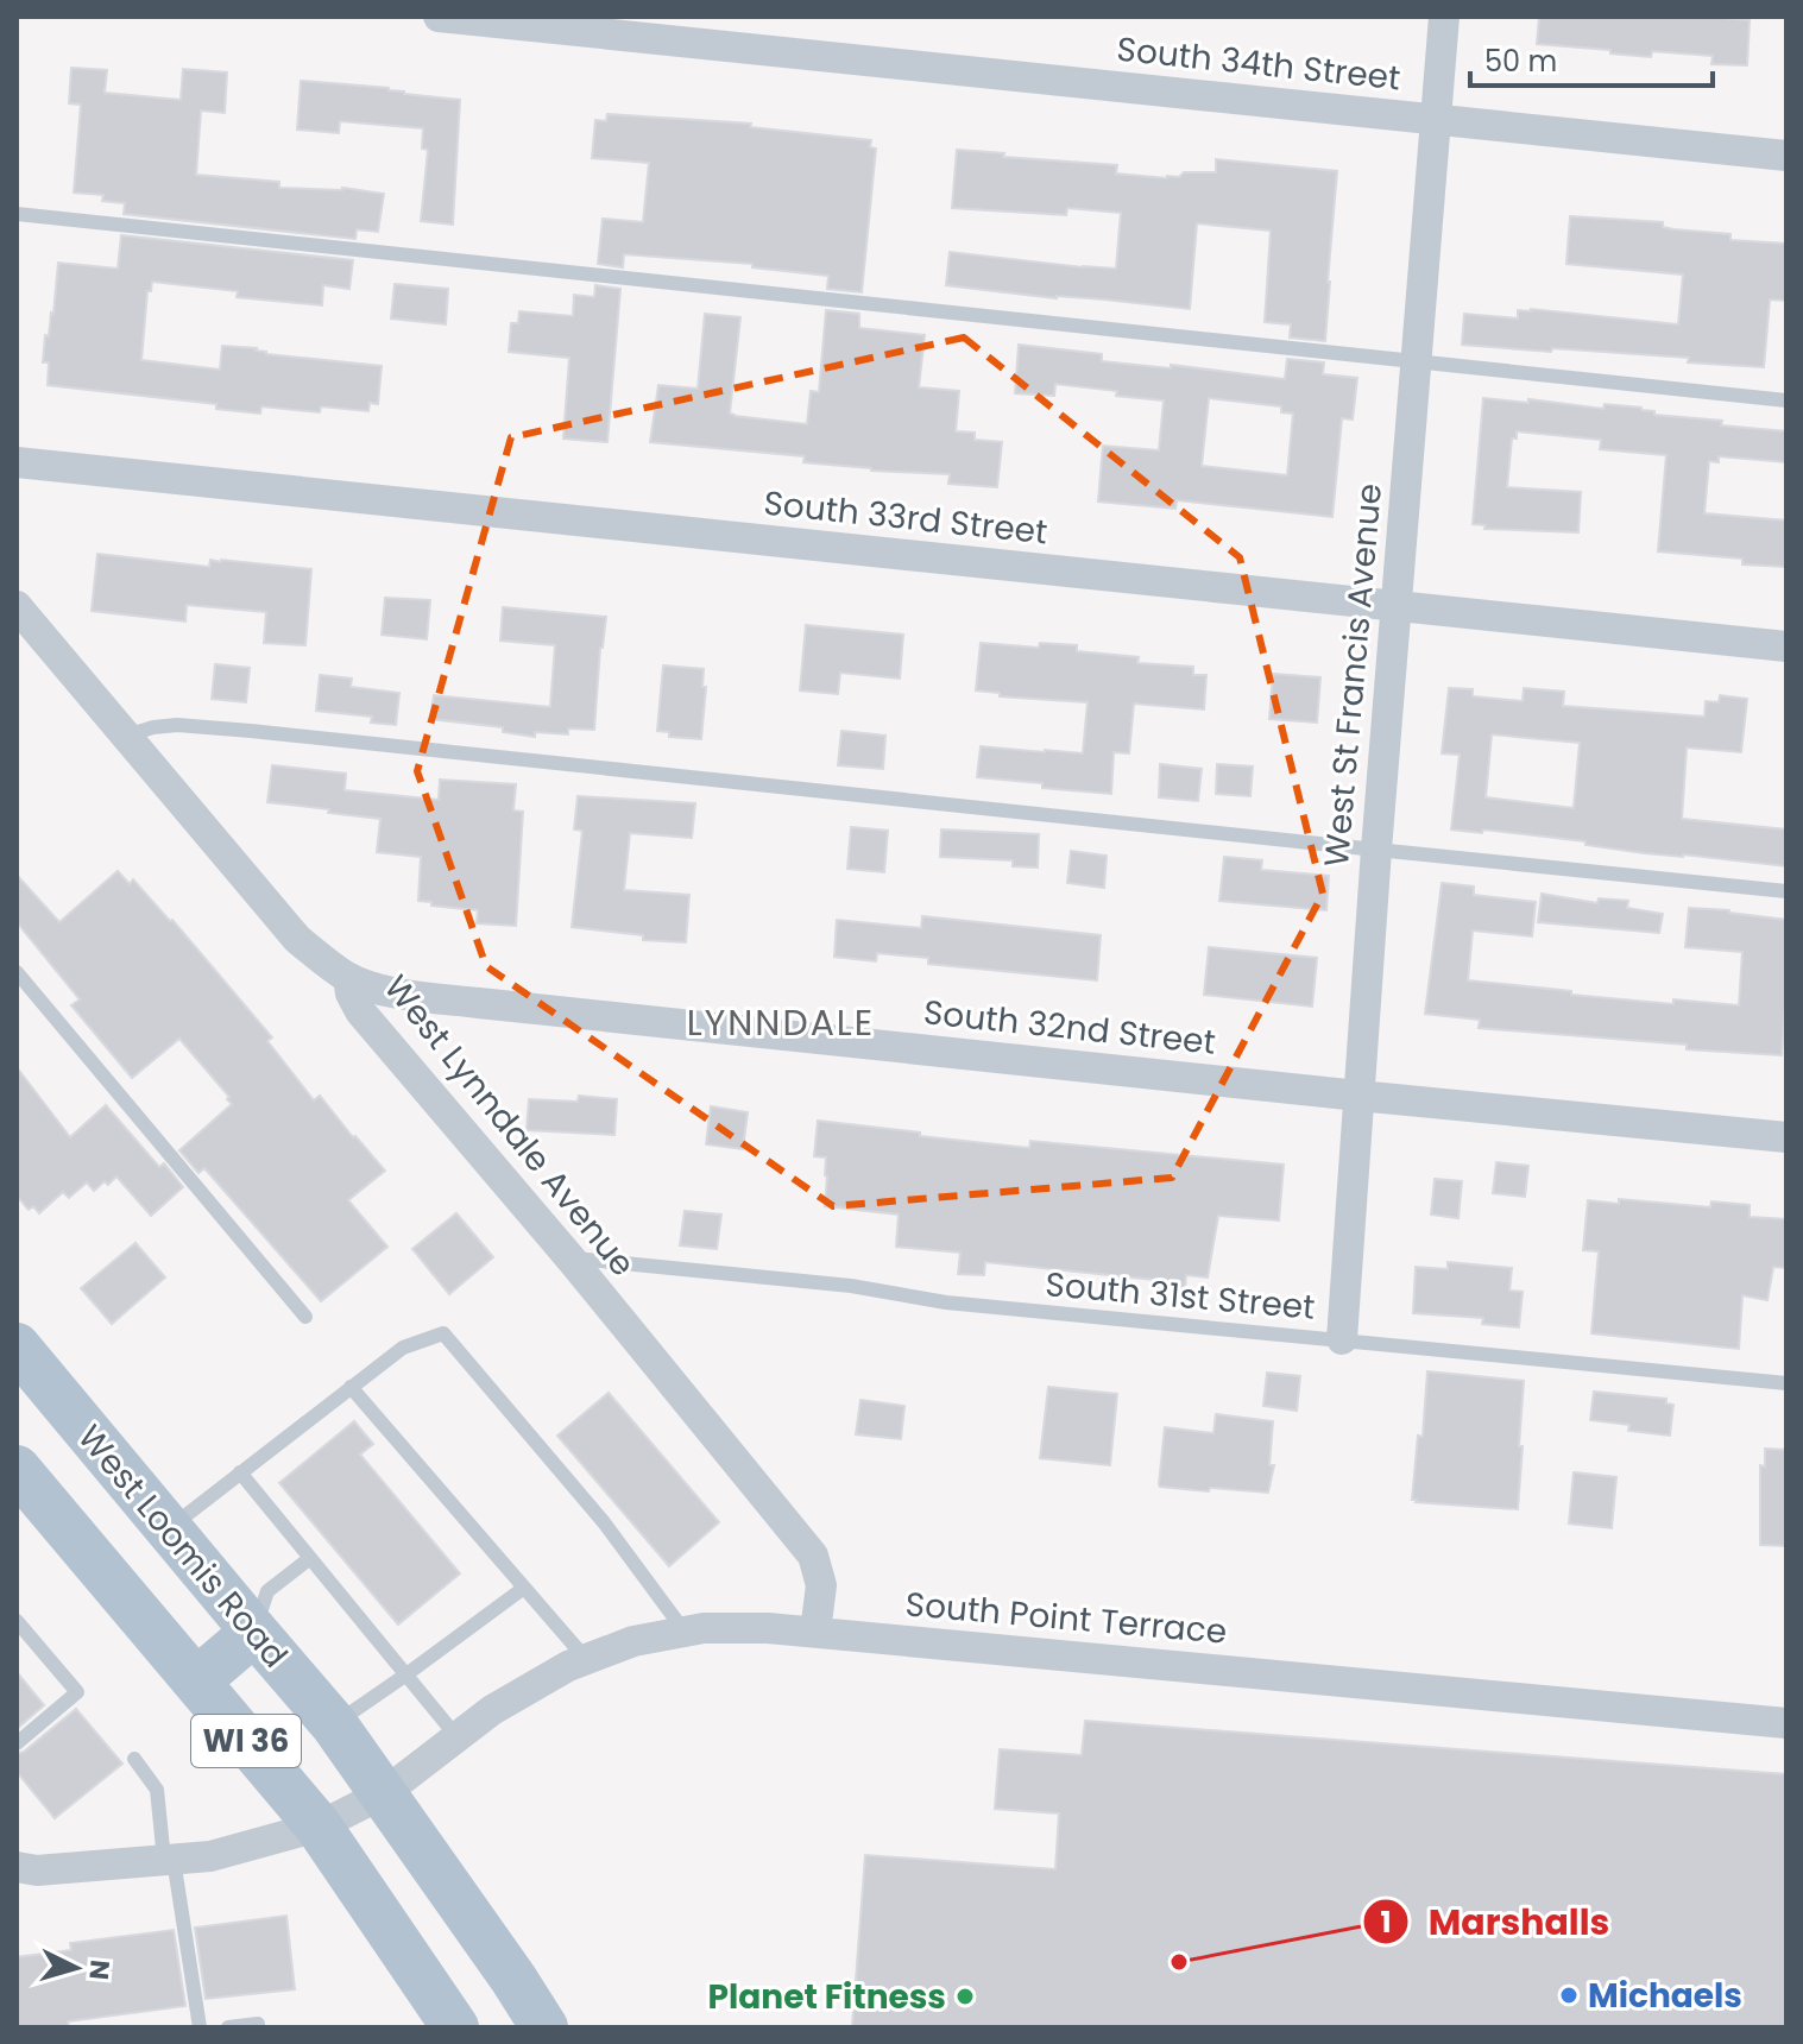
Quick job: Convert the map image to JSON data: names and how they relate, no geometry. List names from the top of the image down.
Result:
{
  "streets": {
    "main road": ["West Loomis Road", "WI 36"],
    "street": [
      "South 34th Street",
      "South 33rd Street",
      "West St Francis Avenue",
      "South 32nd Street",
      "West Lynndale Avenue",
      "South Point Terrace"
    ],
    "lane": ["South 31st Street"]
  },
  "crossings": [
    ["South 34th Street", "West St Francis Avenue"],
    ["South 33rd Street", "West St Francis Avenue"],
    ["West St Francis Avenue", "South 32nd Street"],
    ["West St Francis Avenue", "South 31st Street"],
    ["South 32nd Street", "West Lynndale Avenue"],
    ["West Lynndale Avenue", "South 31st Street"],
    ["West Lynndale Avenue", "South Point Terrace"],
    ["West Loomis Road", "South Point Terrace"],
    ["South Point Terrace", "WI 36"]
  ],
  "districts": ["LYNNDALE"],
  "places": ["Marshalls", "Michaels", "Planet Fitness"],
  "scale_bar": "50 m",
  "north": "right"
}
